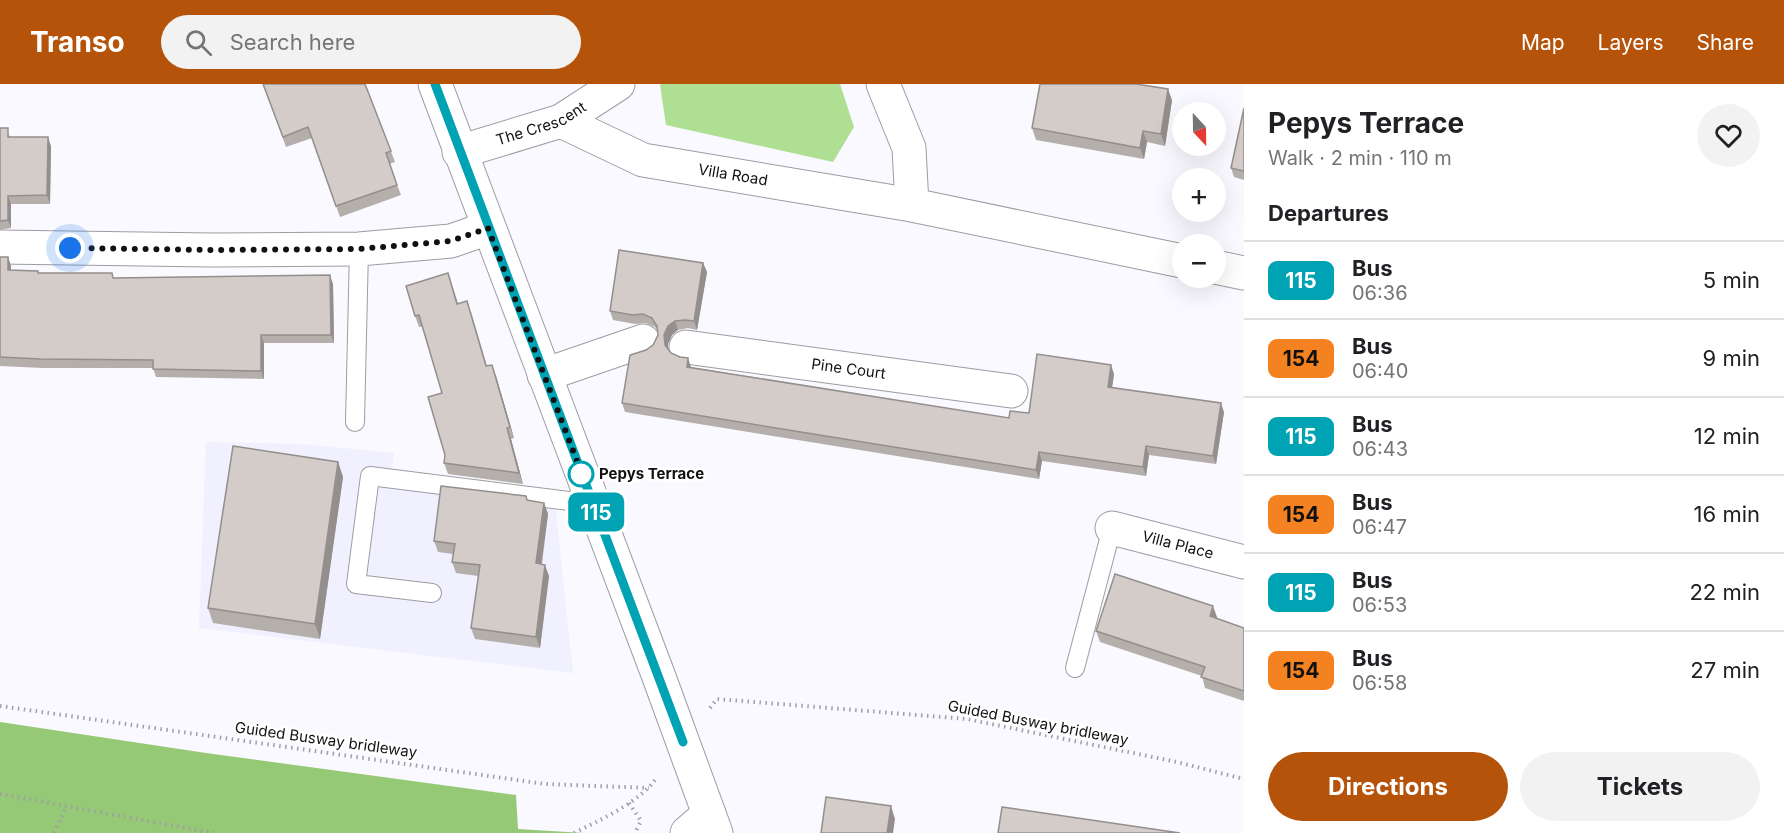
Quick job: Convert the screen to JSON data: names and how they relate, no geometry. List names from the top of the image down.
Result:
{
  "streets": {
    "street": [
      "The Crescent",
      "Villa Road",
      "Pine Court",
      "Villa Place"
    ],
    "path": ["Guided Busway bridleway"]
  },
  "crossings": [
    ["The Crescent", "Villa Road"]
  ],
  "places": ["Pepys Terrace"],
  "lines": ["bus line 115"],
  "north": "bottom",
  "page": {
    "header": "Transo",
    "search": "Search here",
    "nav": ["Map", "Layers", "Share"],
    "on_map": "115",
    "heading": [
      ["Pepys Terrace", "Walk · 2 min · 110 m"],
      "Departures"
    ],
    "map_buttons": ["+", "−"],
    "list": [
      {
        "mark": "115",
        "name": "Bus",
        "note": "06:36",
        "value": "5 min"
      },
      {
        "mark": "154",
        "name": "Bus",
        "note": "06:40",
        "value": "9 min"
      },
      {
        "mark": "115",
        "name": "Bus",
        "note": "06:43",
        "value": "12 min"
      },
      {
        "mark": "154",
        "name": "Bus",
        "note": "06:47",
        "value": "16 min"
      },
      {
        "mark": "115",
        "name": "Bus",
        "note": "06:53",
        "value": "22 min"
      },
      {
        "mark": "154",
        "name": "Bus",
        "note": "06:58",
        "value": "27 min"
      }
    ],
    "buttons": ["Directions", "Tickets"]
  }
}
